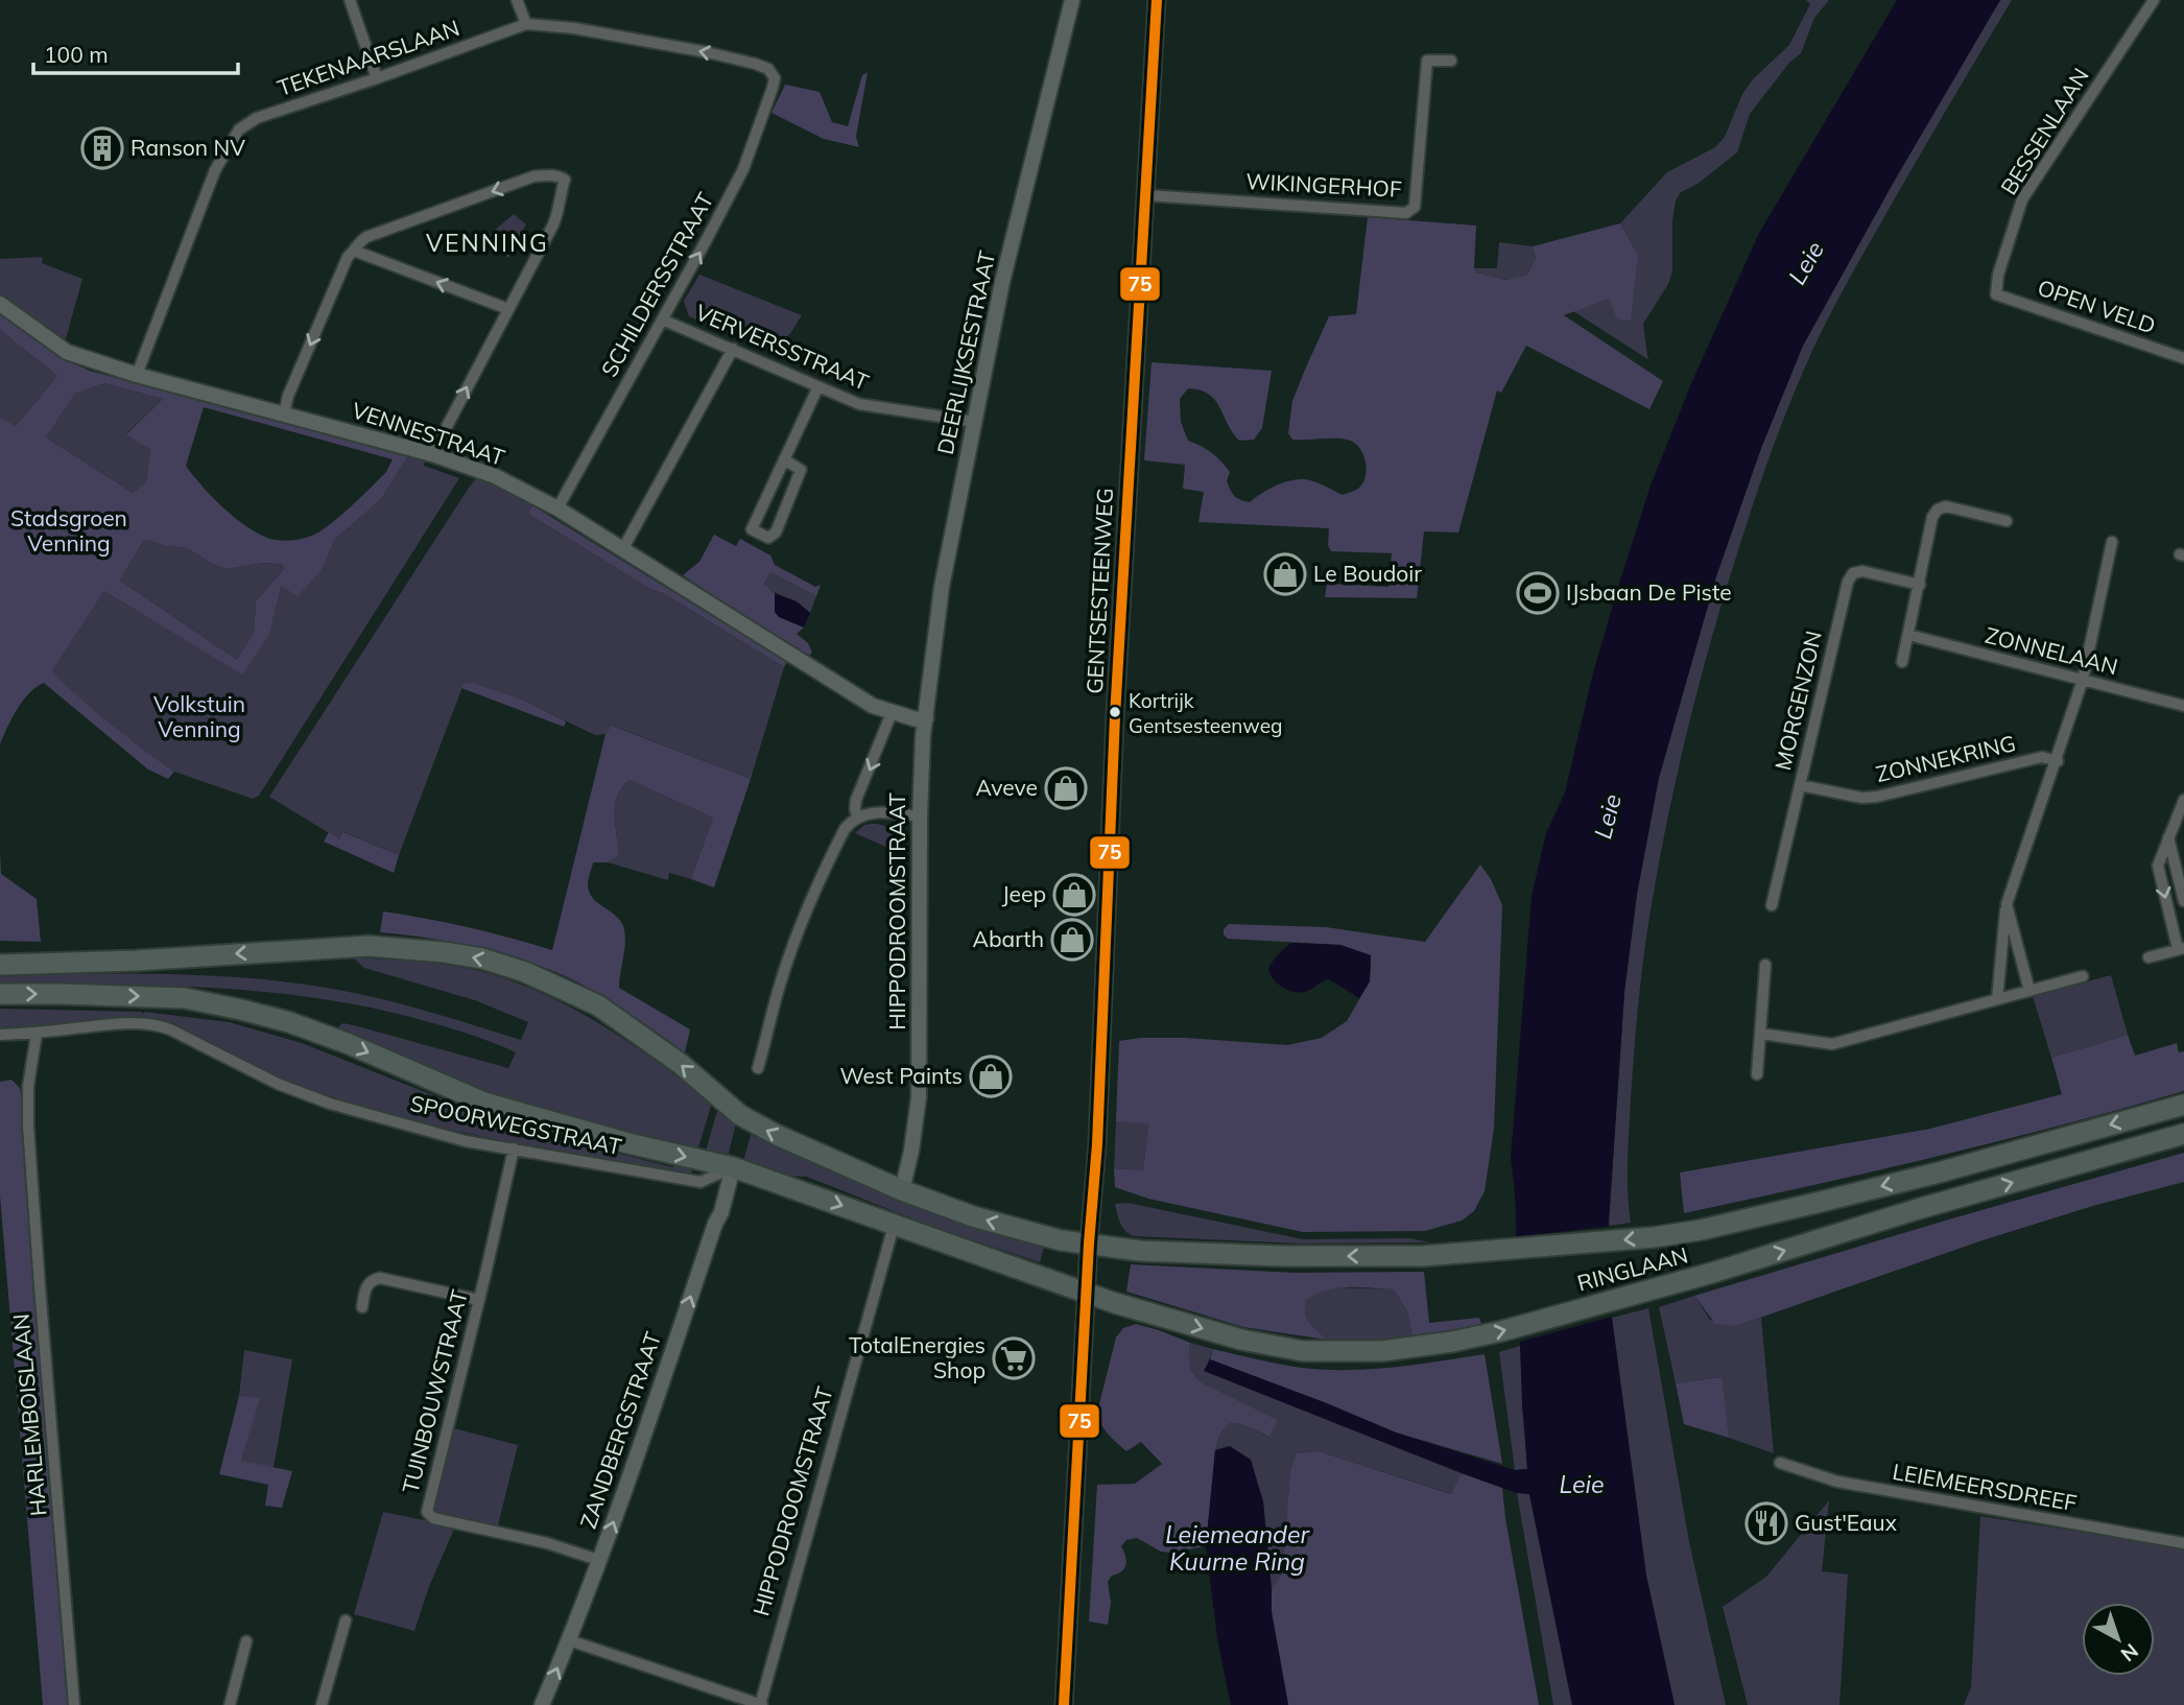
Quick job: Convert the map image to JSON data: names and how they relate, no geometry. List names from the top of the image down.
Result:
{
  "streets": {
    "highway": ["RINGLAAN"],
    "main road": ["GENTSESTEENWEG"],
    "street": [
      "TEKENAARSLAAN",
      "BESSENLAAN",
      "WIKINGERHOF",
      "SCHILDERSSTRAAT",
      "OPEN VELD",
      "VERVERSSTRAAT",
      "DEERLIJKSESTRAAT",
      "VENNESTRAAT",
      "ZONNELAAN",
      "MORGENZON",
      "ZONNEKRING",
      "HIPPODROOMSTRAAT",
      "SPOORWEGSTRAAT",
      "TUINBOUWSTRAAT",
      "HARLEMBOISLAAN",
      "ZANDBERGSTRAAT",
      "LEIEMEERSDREEF"
    ]
  },
  "crossings": [
    ["TEKENAARSLAAN", "SCHILDERSSTRAAT"],
    ["TEKENAARSLAAN", "VENNESTRAAT"],
    ["BESSENLAAN", "OPEN VELD"],
    ["WIKINGERHOF", "GENTSESTEENWEG"],
    ["SCHILDERSSTRAAT", "VERVERSSTRAAT"],
    ["SCHILDERSSTRAAT", "VENNESTRAAT"],
    ["VERVERSSTRAAT", "DEERLIJKSESTRAAT"],
    ["DEERLIJKSESTRAAT", "HIPPODROOMSTRAAT"],
    ["GENTSESTEENWEG", "RINGLAAN"],
    ["MORGENZON", "ZONNEKRING"],
    ["HIPPODROOMSTRAAT", "RINGLAAN"],
    ["SPOORWEGSTRAAT", "RINGLAAN"],
    ["SPOORWEGSTRAAT", "TUINBOUWSTRAAT"],
    ["SPOORWEGSTRAAT", "HARLEMBOISLAAN"],
    ["SPOORWEGSTRAAT", "ZANDBERGSTRAAT"],
    ["RINGLAAN", "ZANDBERGSTRAAT"],
    ["TUINBOUWSTRAAT", "ZANDBERGSTRAAT"]
  ],
  "one_way": ["SCHILDERSSTRAAT", "ZANDBERGSTRAAT"],
  "districts": ["VENNING"],
  "water": ["Leie", "Leiemeander Kuurne Ring"],
  "parks": ["Stadsgroen Venning", "Volkstuin Venning"],
  "places": {
    "building": ["Ranson NV"],
    "shop": [
      "Le Boudoir",
      "Aveve",
      "Jeep",
      "Abarth",
      "West Paints"
    ],
    "sports": ["IJsbaan De Piste"],
    "other": ["Kortrijk Gentsesteenweg"],
    "supermarket": ["TotalEnergies Shop"],
    "restaurant": ["Gust'Eaux"]
  },
  "lines": ["transit line 75"],
  "scale_bar": "100 m",
  "north": "bottom right"
}
